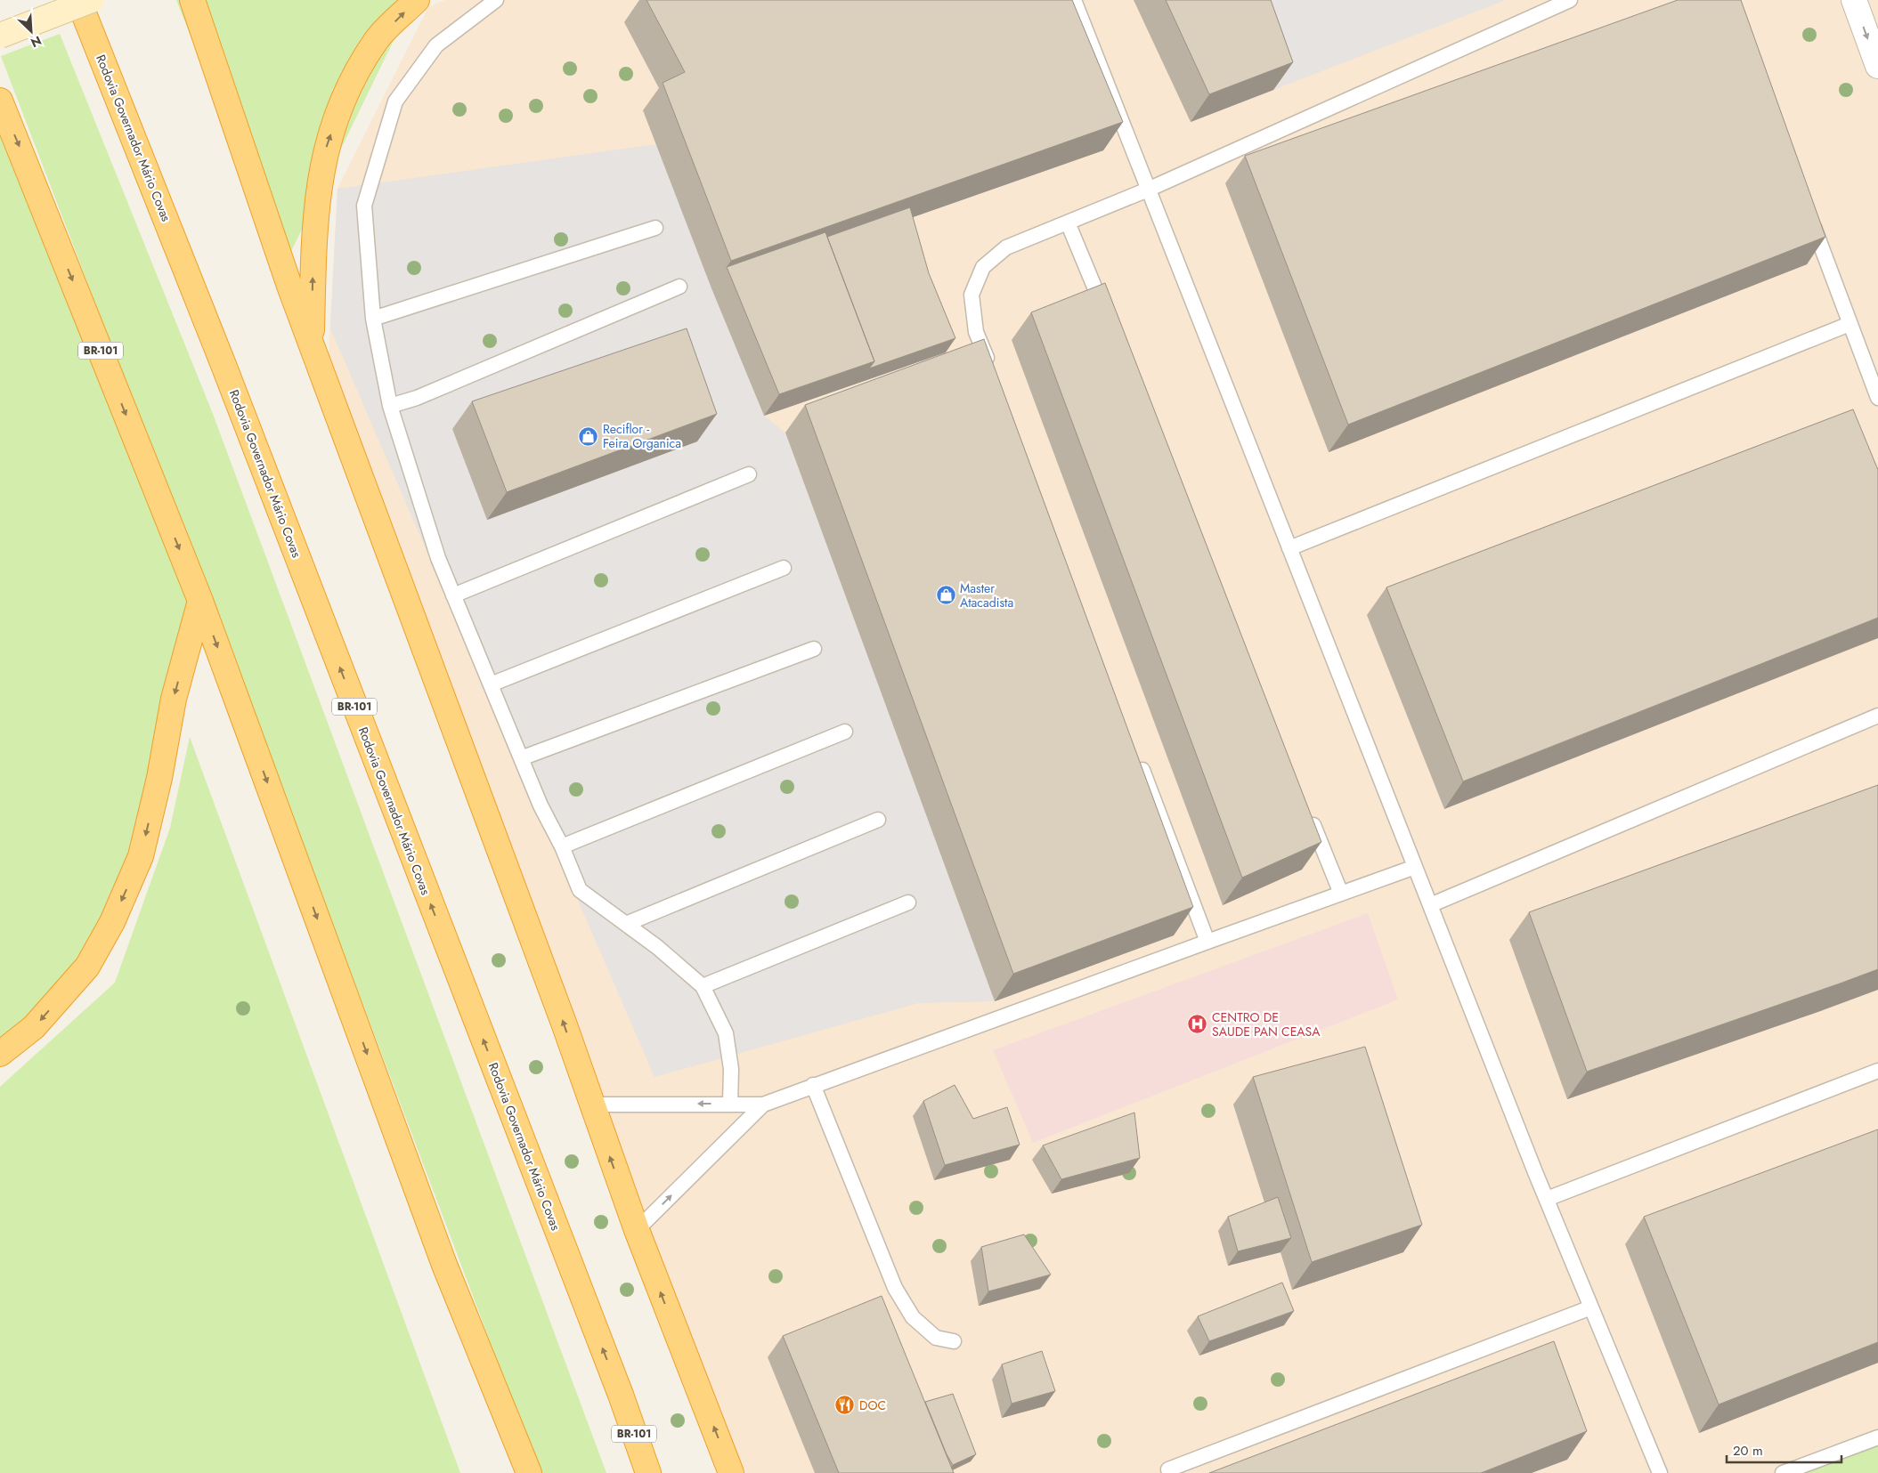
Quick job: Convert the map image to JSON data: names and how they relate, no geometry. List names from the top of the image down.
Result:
{
  "streets": {
    "highway": ["Rodovia Governador Mário Covas", "BR-101"]
  },
  "places": {
    "shop": ["Reciflor - Feira Organica", "Master Atacadista"],
    "hospital": ["CENTRO DE SAUDE PAN CEASA"],
    "restaurant": ["DOC"]
  },
  "scale_bar": "20 m",
  "north": "bottom right"
}
